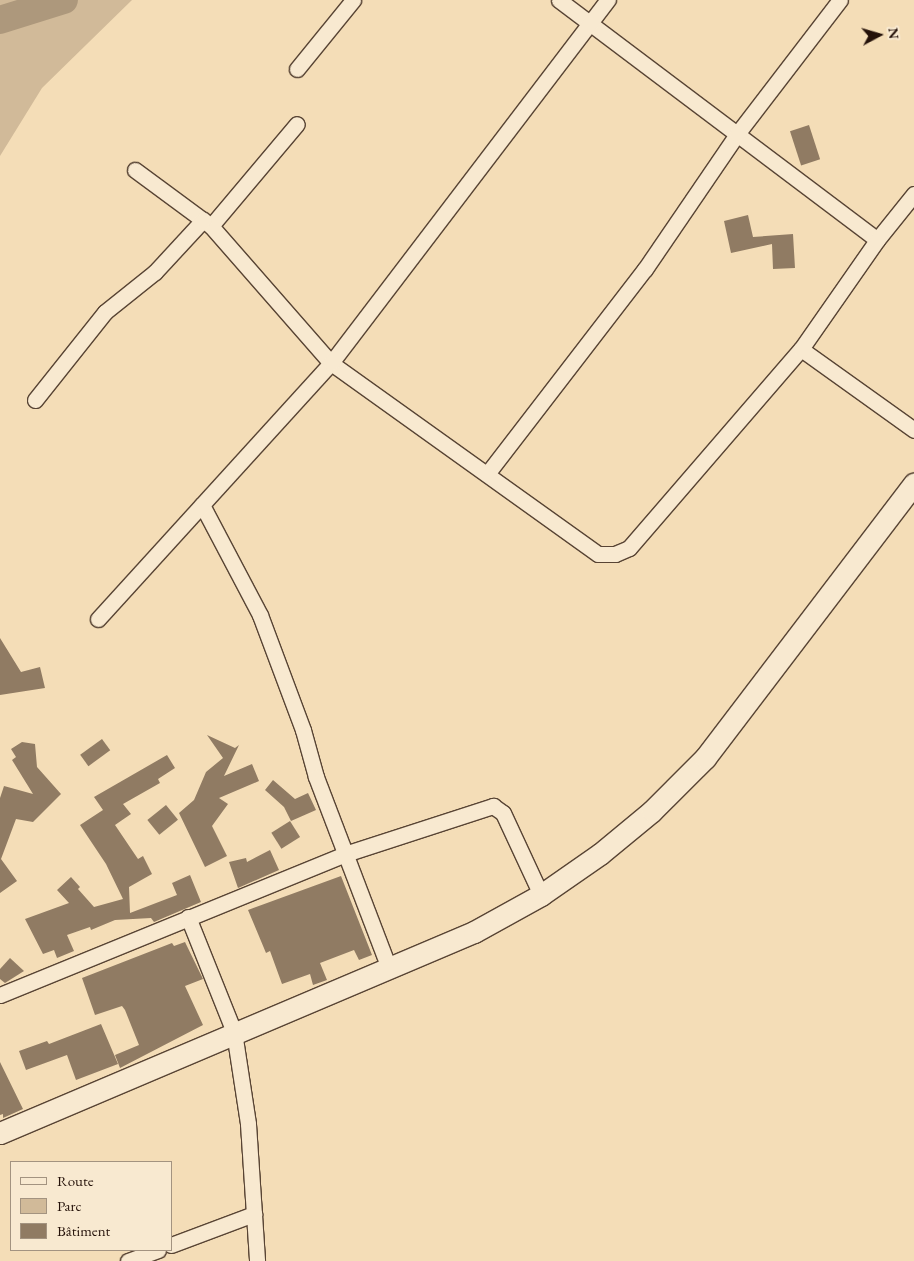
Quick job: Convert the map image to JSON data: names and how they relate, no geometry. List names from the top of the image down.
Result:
{
  "legend": ["Route", "Parc", "Bâtiment"],
  "north": "right"
}
